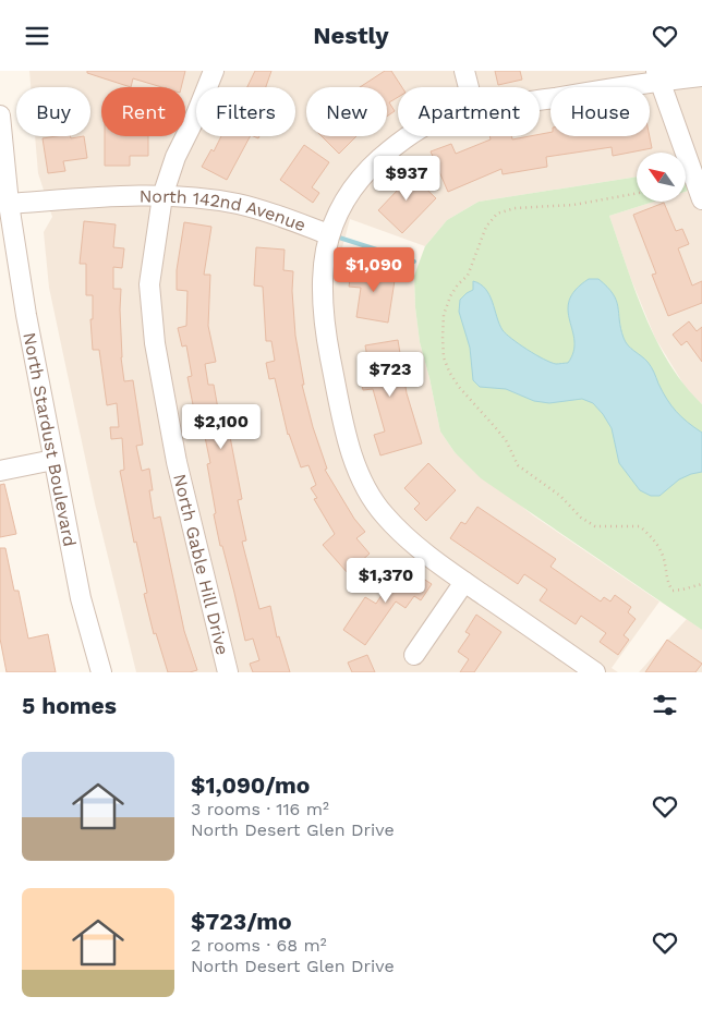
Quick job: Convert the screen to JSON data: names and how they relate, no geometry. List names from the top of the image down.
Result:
{
  "streets": {
    "street": ["North 142nd Avenue", "North Stardust Boulevard", "North Gable Hill Drive"]
  },
  "crossings": [
    ["North 142nd Avenue", "North Stardust Boulevard"],
    ["North 142nd Avenue", "North Gable Hill Drive"]
  ],
  "north": "top left",
  "page": {
    "header": "Nestly",
    "chip": [
      "Buy",
      "Rent",
      "Filters",
      "New",
      "Apartment",
      "House"
    ],
    "price": [
      "$937",
      "$1,090",
      "$723",
      "$2,100",
      "$1,370"
    ],
    "heading": "5 homes",
    "list": [
      {
        "name": "$1,090/mo",
        "note": "3 rooms · 116 m² · North Desert Glen Drive"
      },
      {
        "name": "$723/mo",
        "note": "2 rooms · 68 m² · North Desert Glen Drive"
      }
    ]
  }
}
